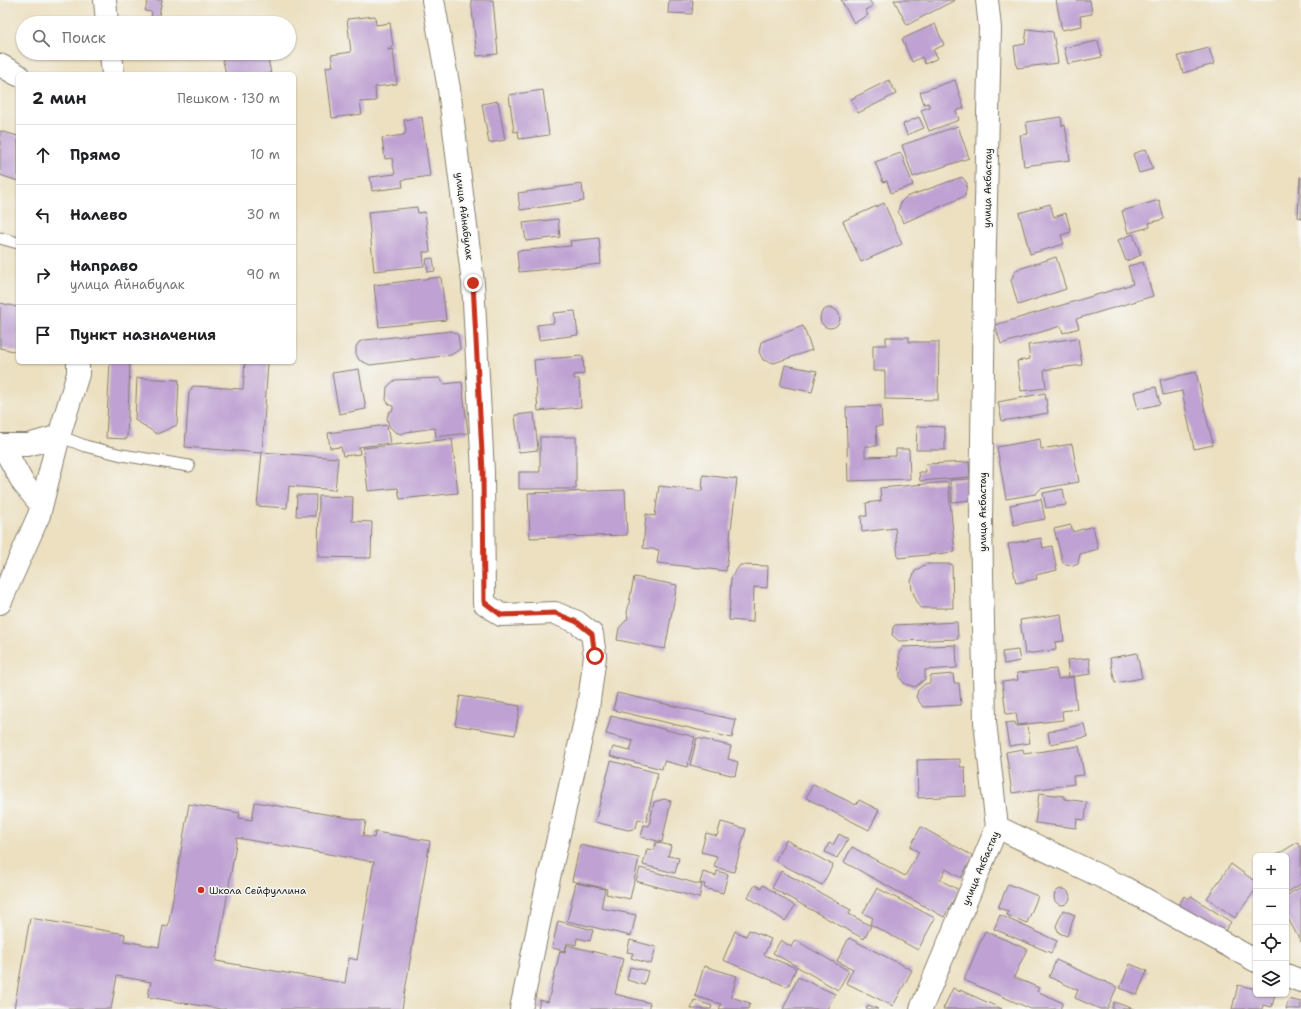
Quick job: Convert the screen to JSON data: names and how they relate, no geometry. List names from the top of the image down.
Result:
{
  "streets": {
    "street": ["улица Акбастау", "улица Айнабулак"]
  },
  "places": ["Школа Сейфуллина"],
  "page": {
    "search": "Поиск",
    "heading": ["2 мин", "Пешком · 130 m"],
    "list": [
      ["Прямо", "10 m"],
      ["Налево", "30 m"],
      ["Направо", "улица Айнабулак", "90 m"],
      "Пункт назначения"
    ],
    "map_buttons": ["+", "−"]
  }
}
